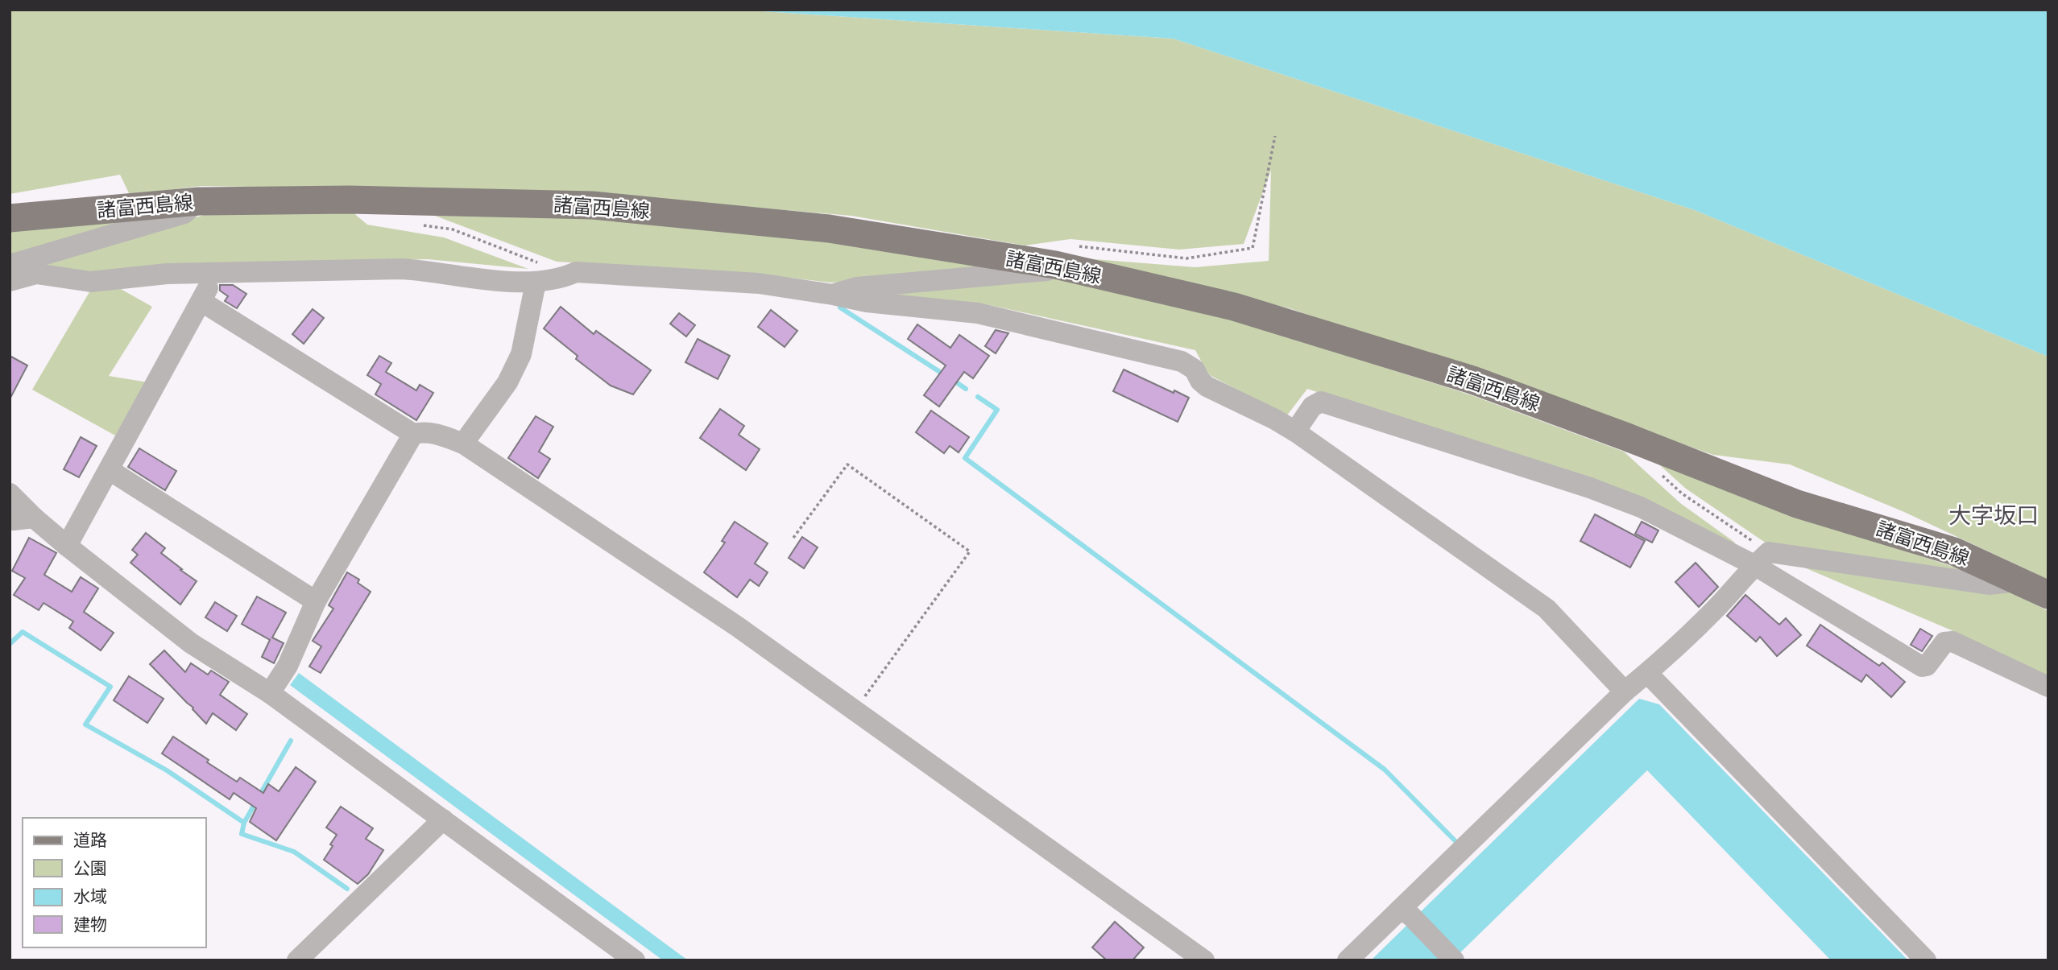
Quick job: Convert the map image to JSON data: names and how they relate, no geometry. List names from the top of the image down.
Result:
{
  "streets": {
    "main road": ["諸富西島線"]
  },
  "districts": ["大字坂口"],
  "legend": [
    "道路",
    "公園",
    "水域",
    "建物"
  ]
}
